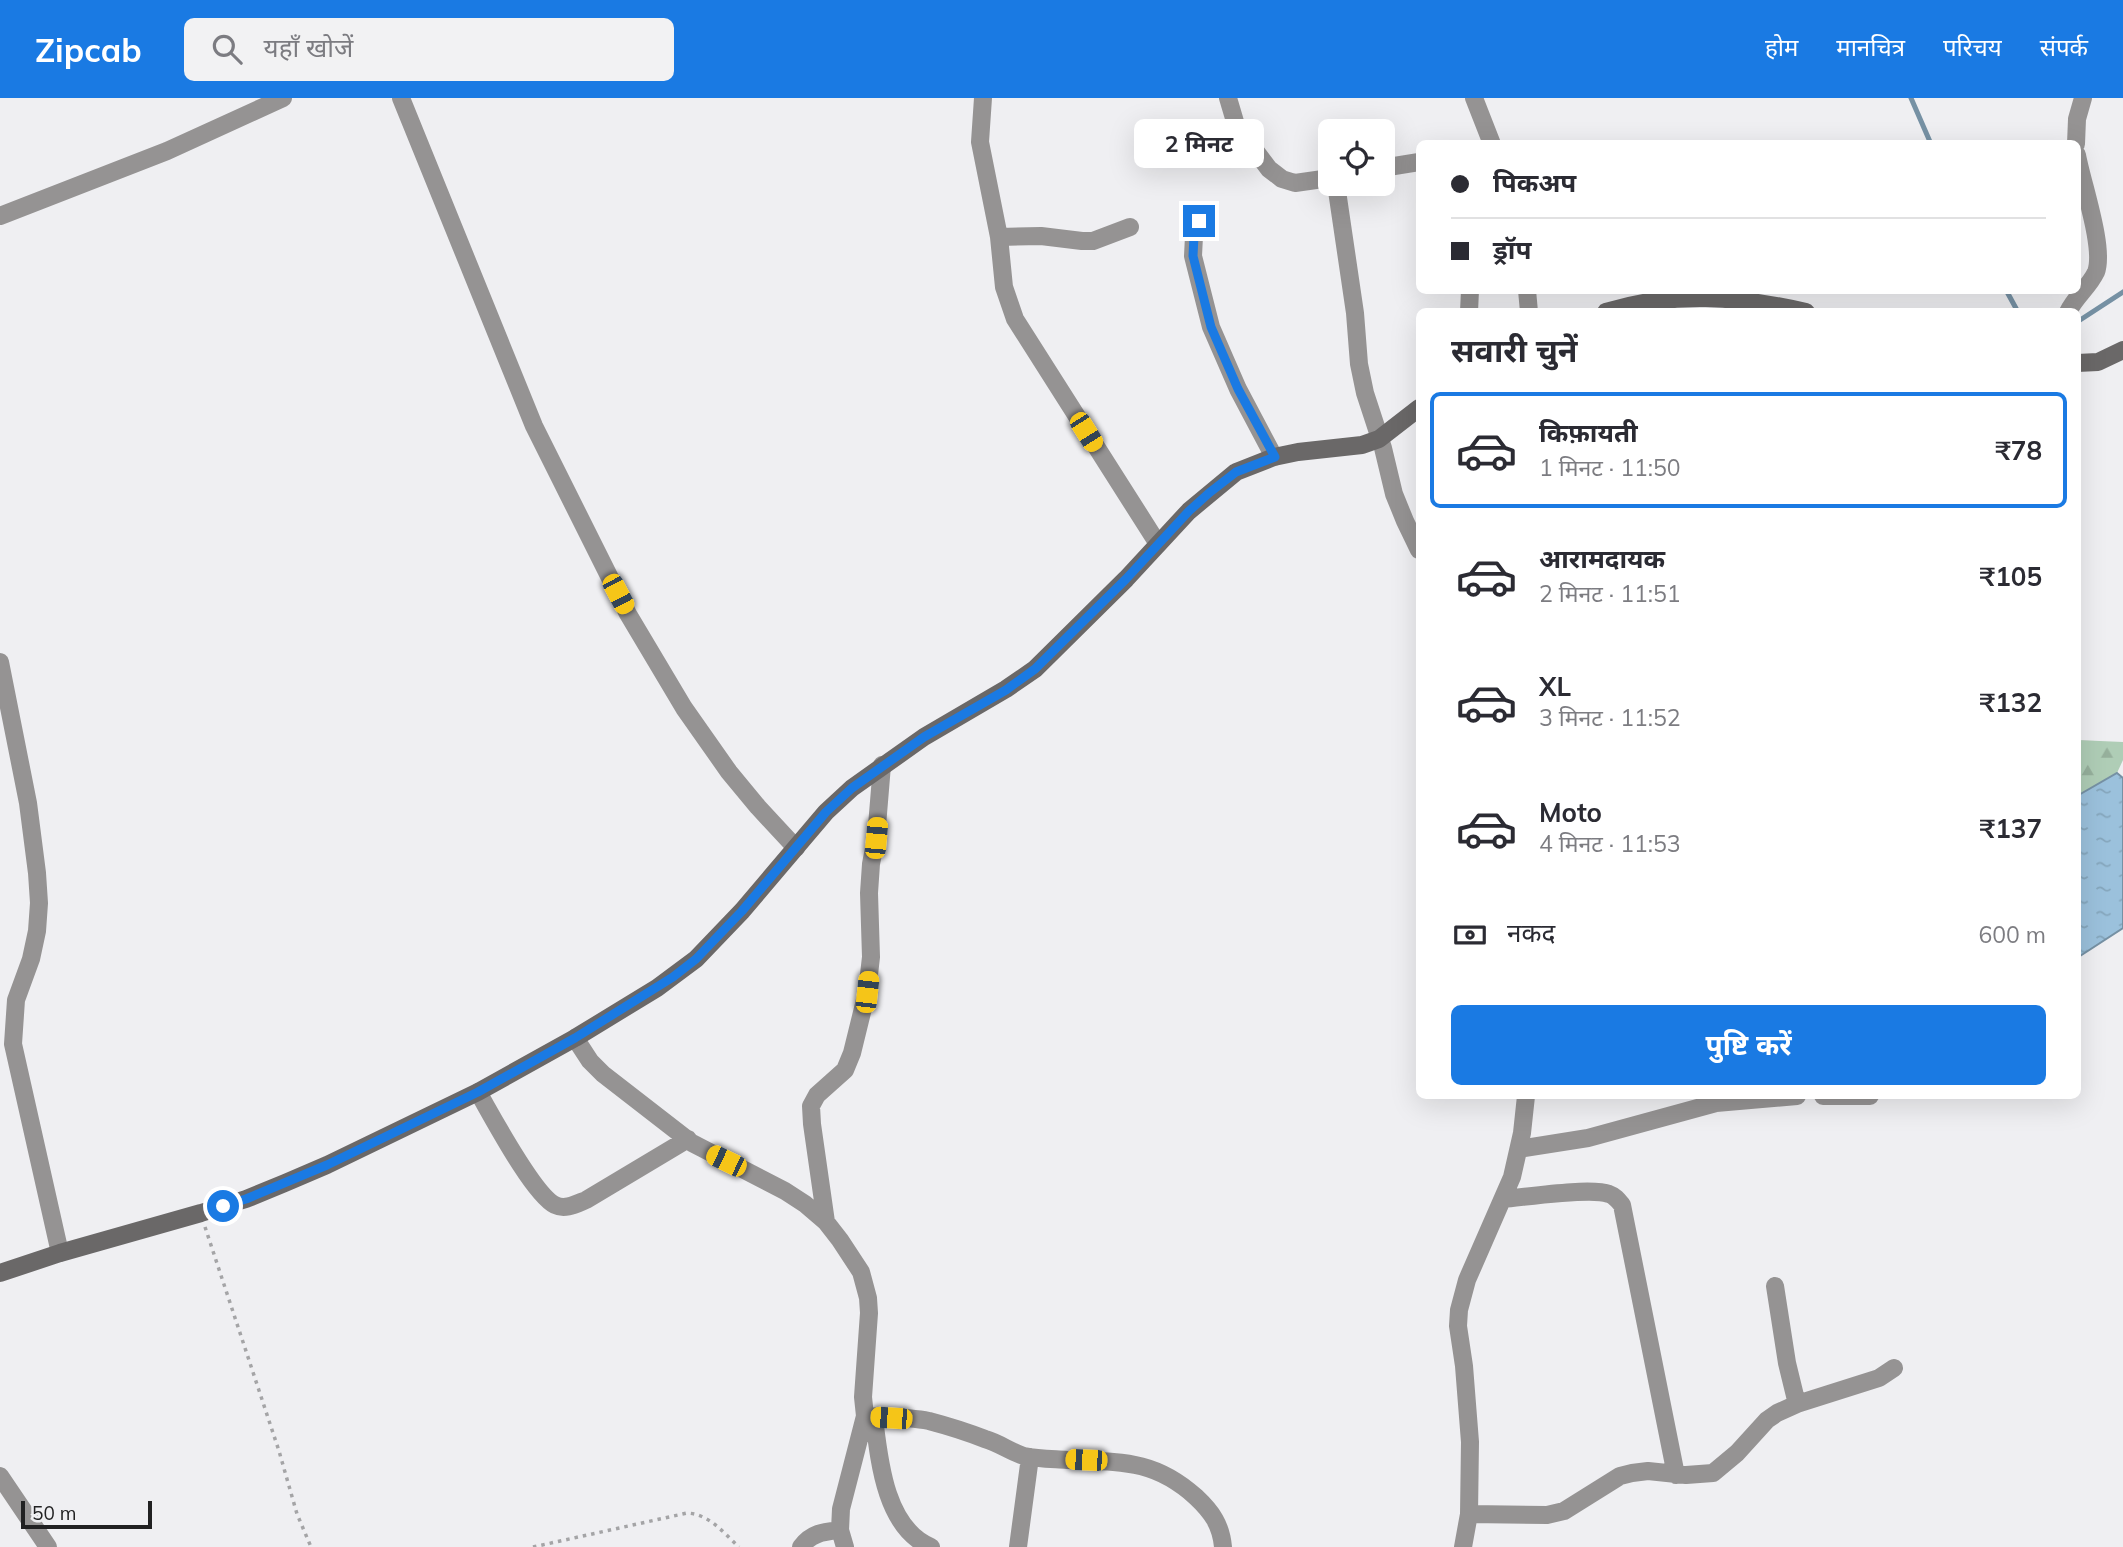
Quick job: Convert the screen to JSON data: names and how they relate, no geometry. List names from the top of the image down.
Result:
{
  "scale_bar": "50 m",
  "page": {
    "header": "Zipcab",
    "search": "यहाँ खोजें",
    "nav": [
      "होम",
      "मानचित्र",
      "परिचय",
      "संपर्क"
    ],
    "bubble": "2 मिनट",
    "banner": ["पिकअप", "ड्रॉप"],
    "heading": "सवारी चुनें",
    "list": [
      {
        "name": "किफ़ायती",
        "note": "1 मिनट · 11:50",
        "value": "₹78"
      },
      {
        "name": "आरामदायक",
        "note": "2 मिनट · 11:51",
        "value": "₹105"
      },
      {
        "name": "XL",
        "note": "3 मिनट · 11:52",
        "value": "₹132"
      },
      {
        "name": "Moto",
        "note": "4 मिनट · 11:53",
        "value": "₹137"
      }
    ],
    "pay": ["नकद", "600 m"],
    "buttons": "पुष्टि करें",
    "scale": "50 m"
  }
}
